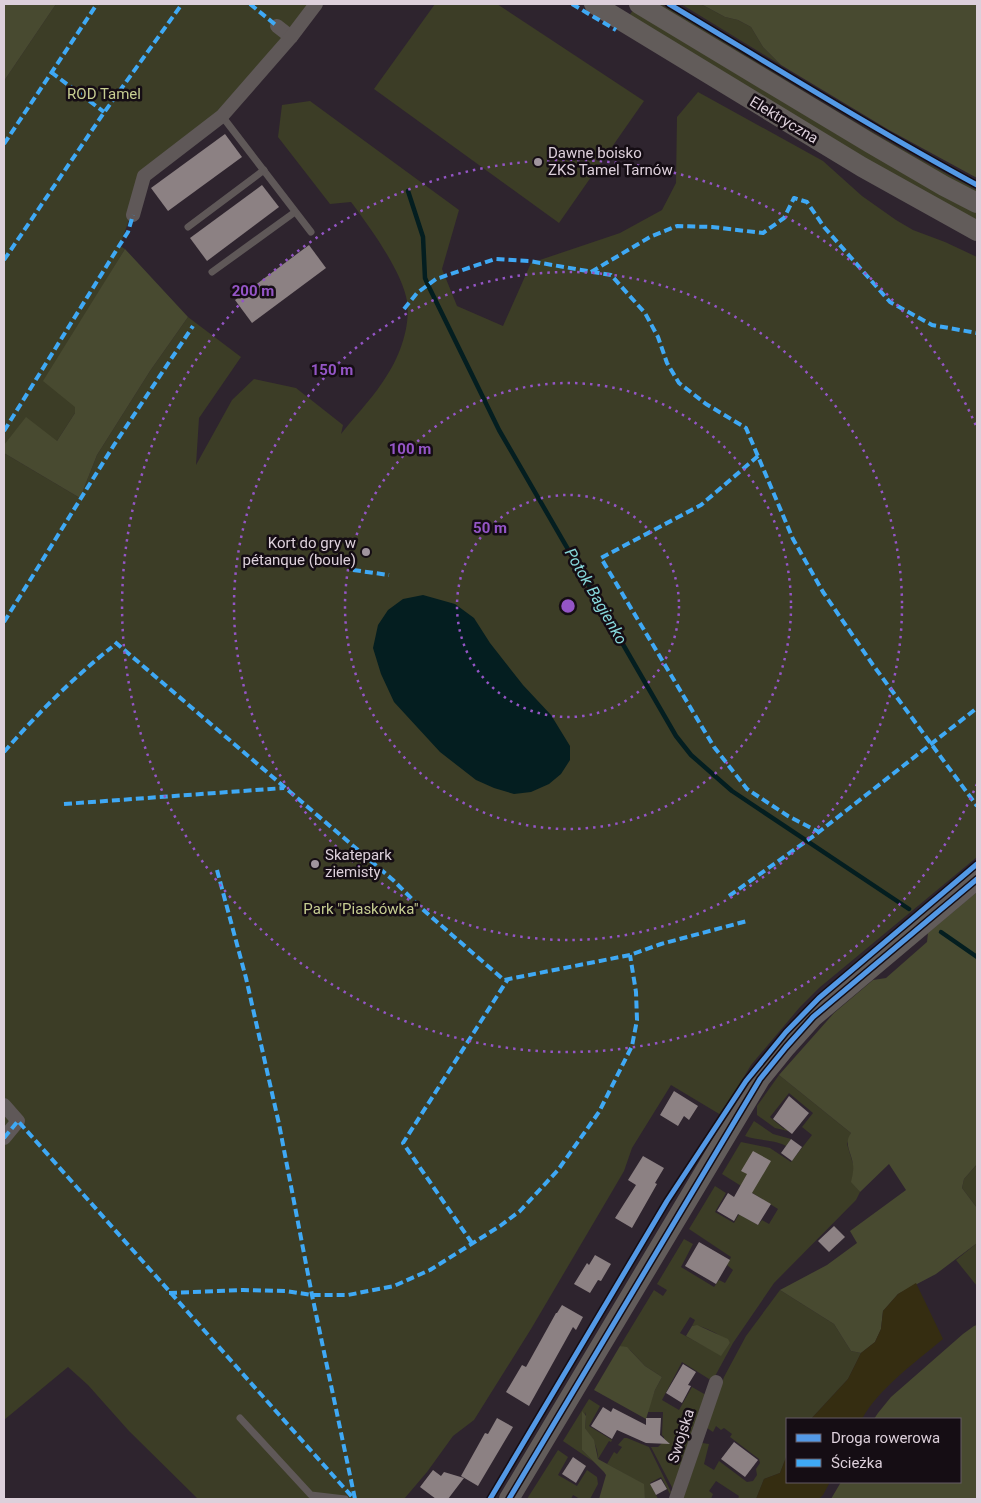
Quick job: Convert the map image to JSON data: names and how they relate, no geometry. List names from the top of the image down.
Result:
{
  "streets": {
    "main road": ["Elektryczna"],
    "street": ["Swojska"]
  },
  "water": ["Potok Bagienko"],
  "parks": ["ROD Tamel", "Park \"Piaskówka\""],
  "places": ["Dawne boisko ZKS Tamel Tarnów", "Kort do gry w pétanque (boule)", "Skatepark ziemisty"],
  "legend": ["Droga rowerowa", "Ścieżka"],
  "rings": [
    "200 m",
    "150 m",
    "100 m",
    "50 m"
  ]
}
